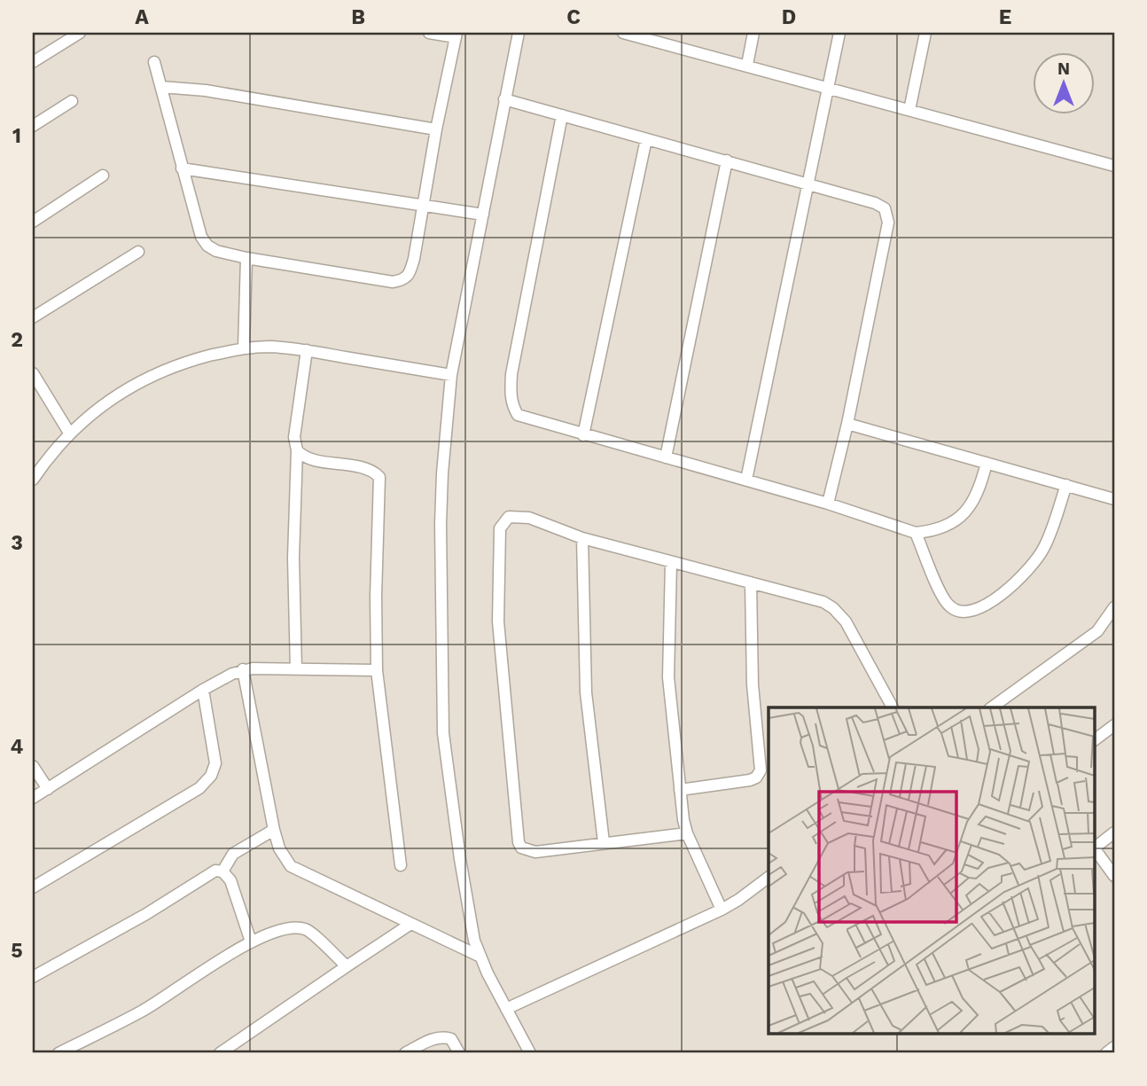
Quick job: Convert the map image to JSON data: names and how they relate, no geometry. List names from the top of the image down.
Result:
{
  "north": "top",
  "grid": {
    "columns": [
      "A",
      "B",
      "C",
      "D",
      "E"
    ],
    "rows": [
      "1",
      "2",
      "3",
      "4",
      "5"
    ]
  }
}
